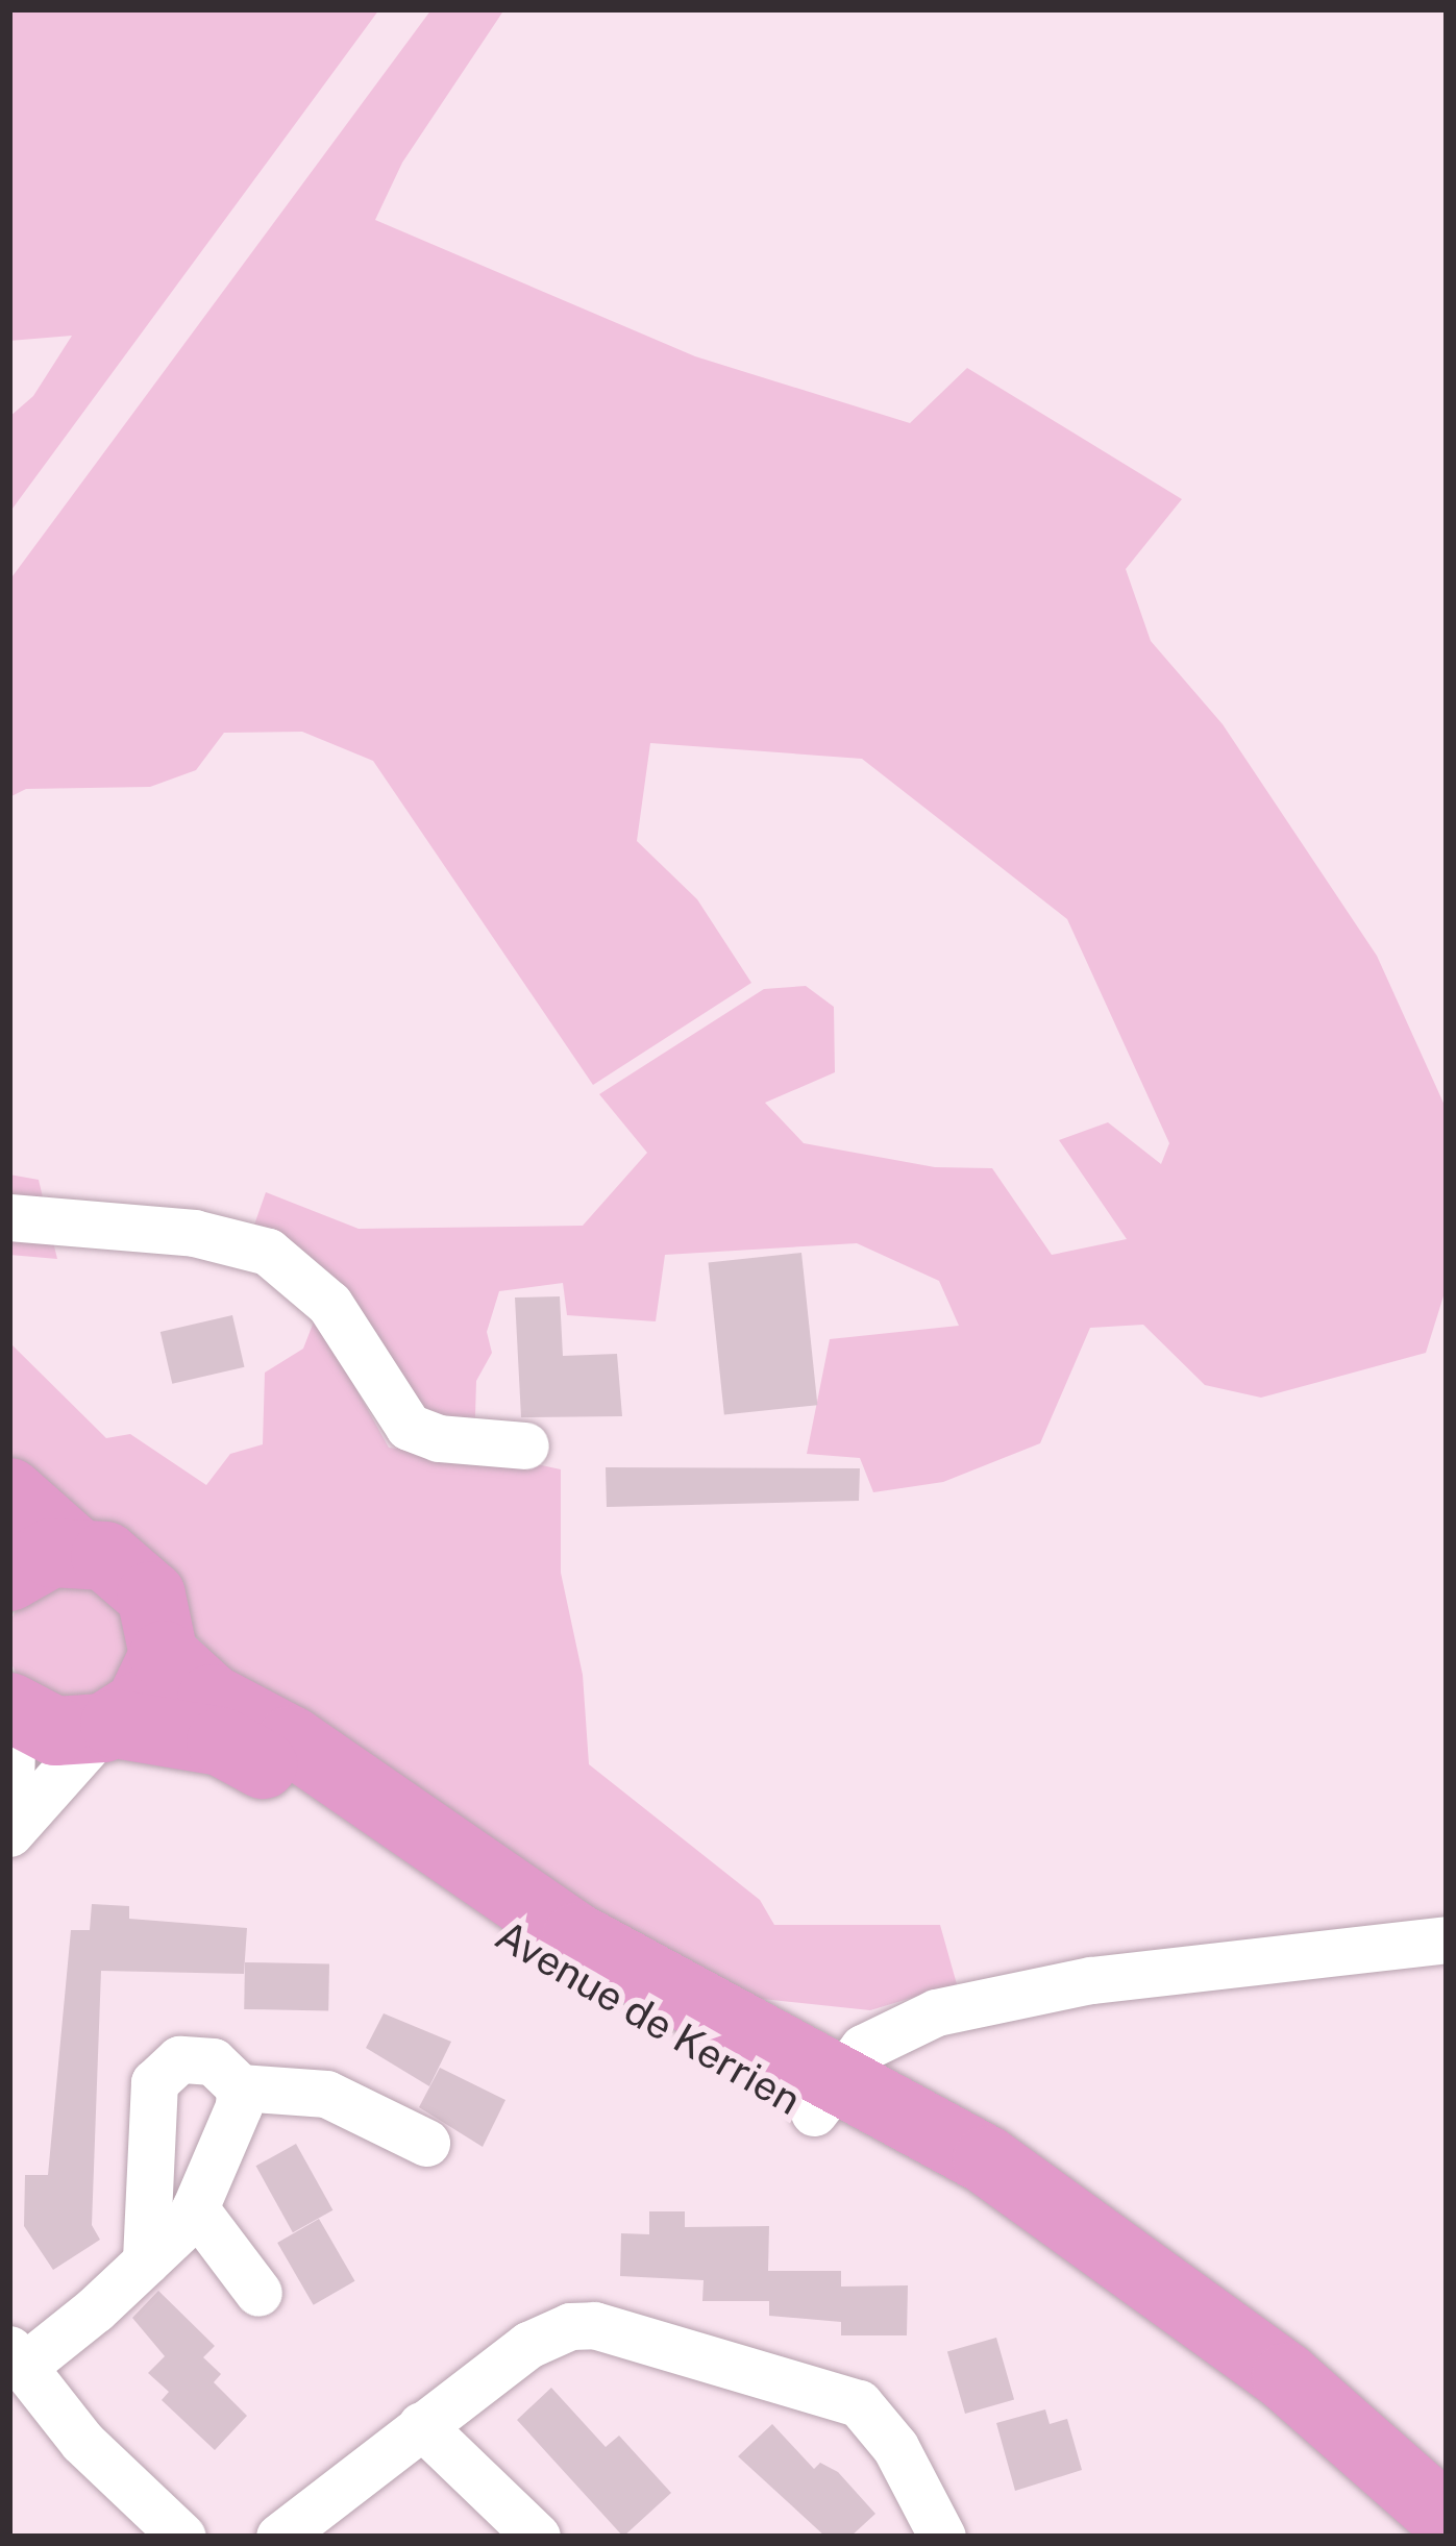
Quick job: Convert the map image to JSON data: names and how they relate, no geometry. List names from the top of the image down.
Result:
{
  "streets": {
    "main road": ["Avenue de Kerrien"]
  }
}
